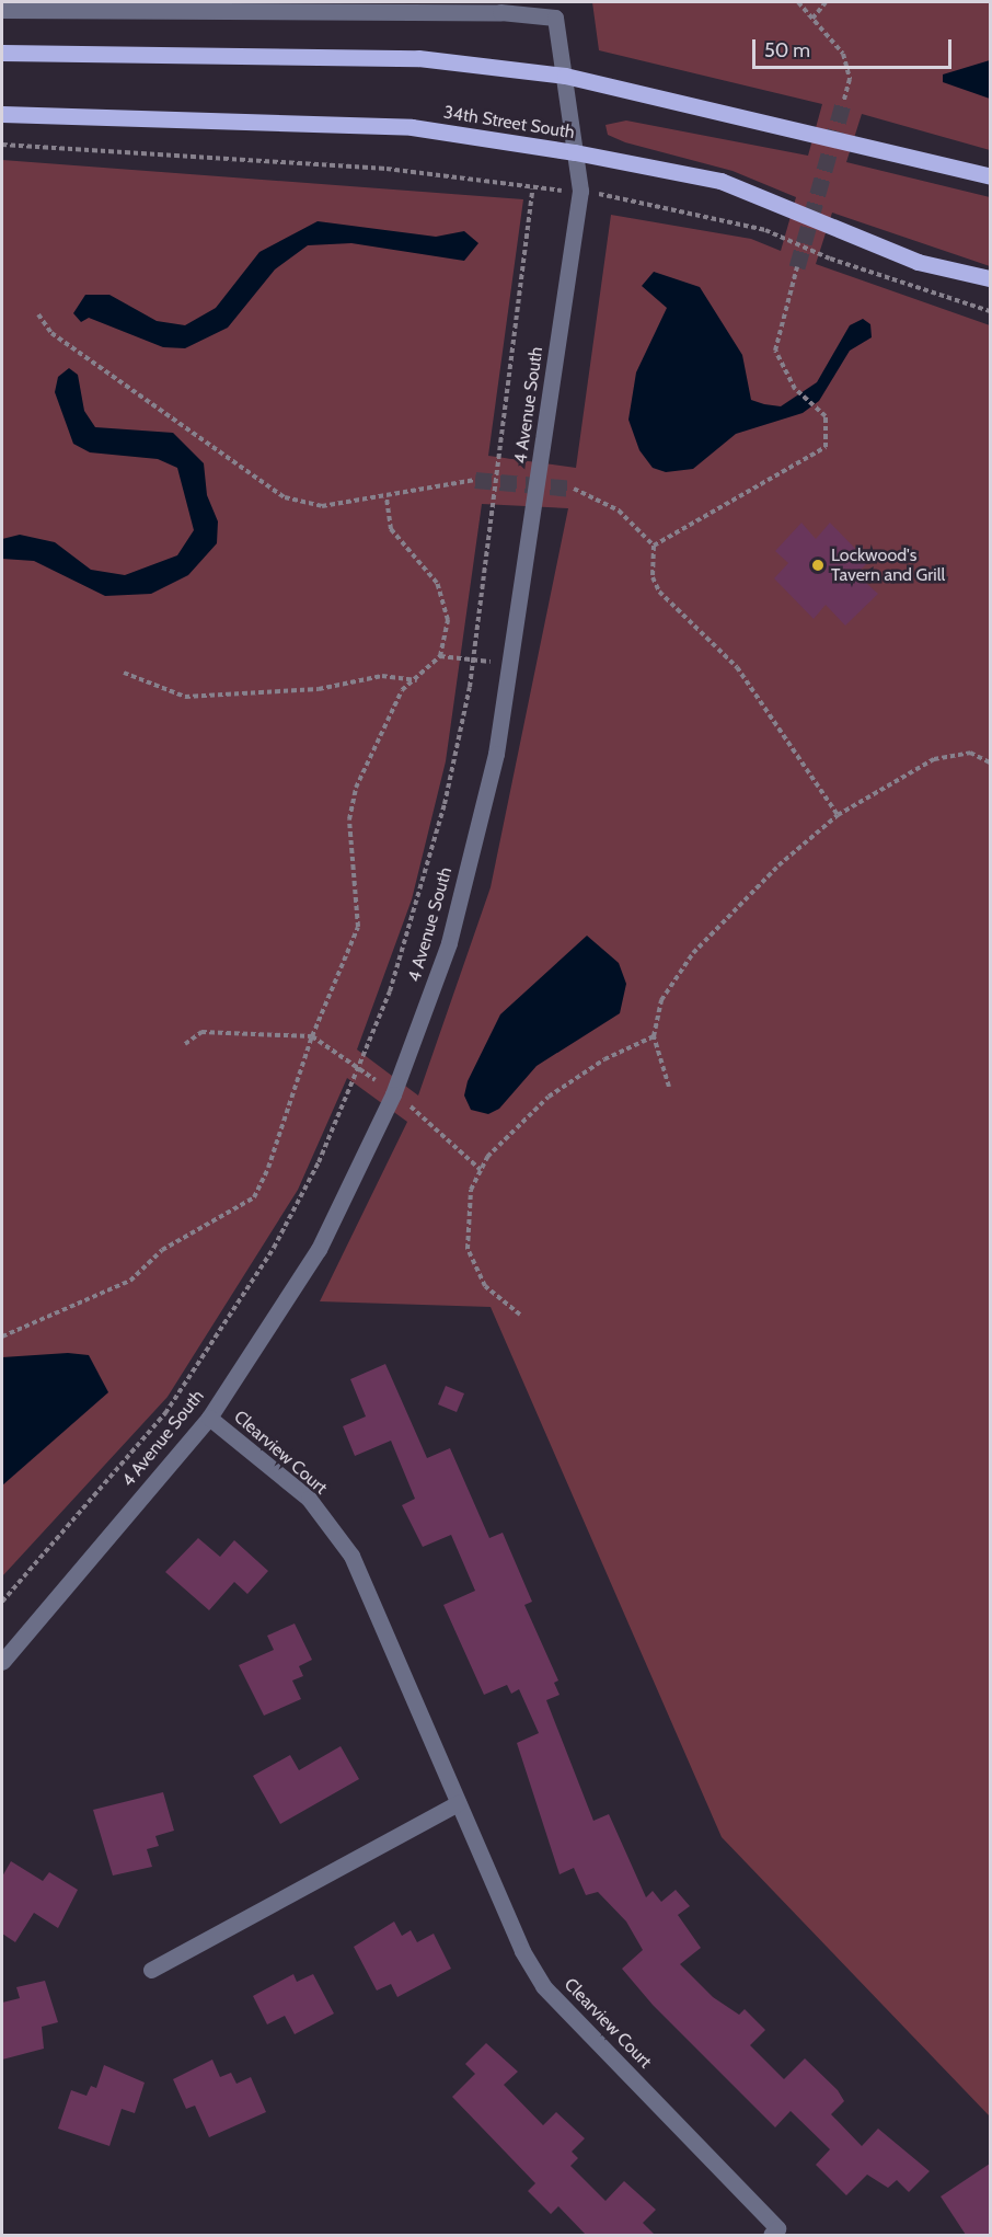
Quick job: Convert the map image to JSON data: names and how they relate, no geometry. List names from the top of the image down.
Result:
{
  "streets": {
    "main road": ["34th Street South"],
    "street": ["4 Avenue South", "Clearview Court"]
  },
  "crossings": [
    ["34th Street South", "4 Avenue South"],
    ["4 Avenue South", "Clearview Court"]
  ],
  "places": ["Lockwood's Tavern and Grill"],
  "scale_bar": "50 m"
}
